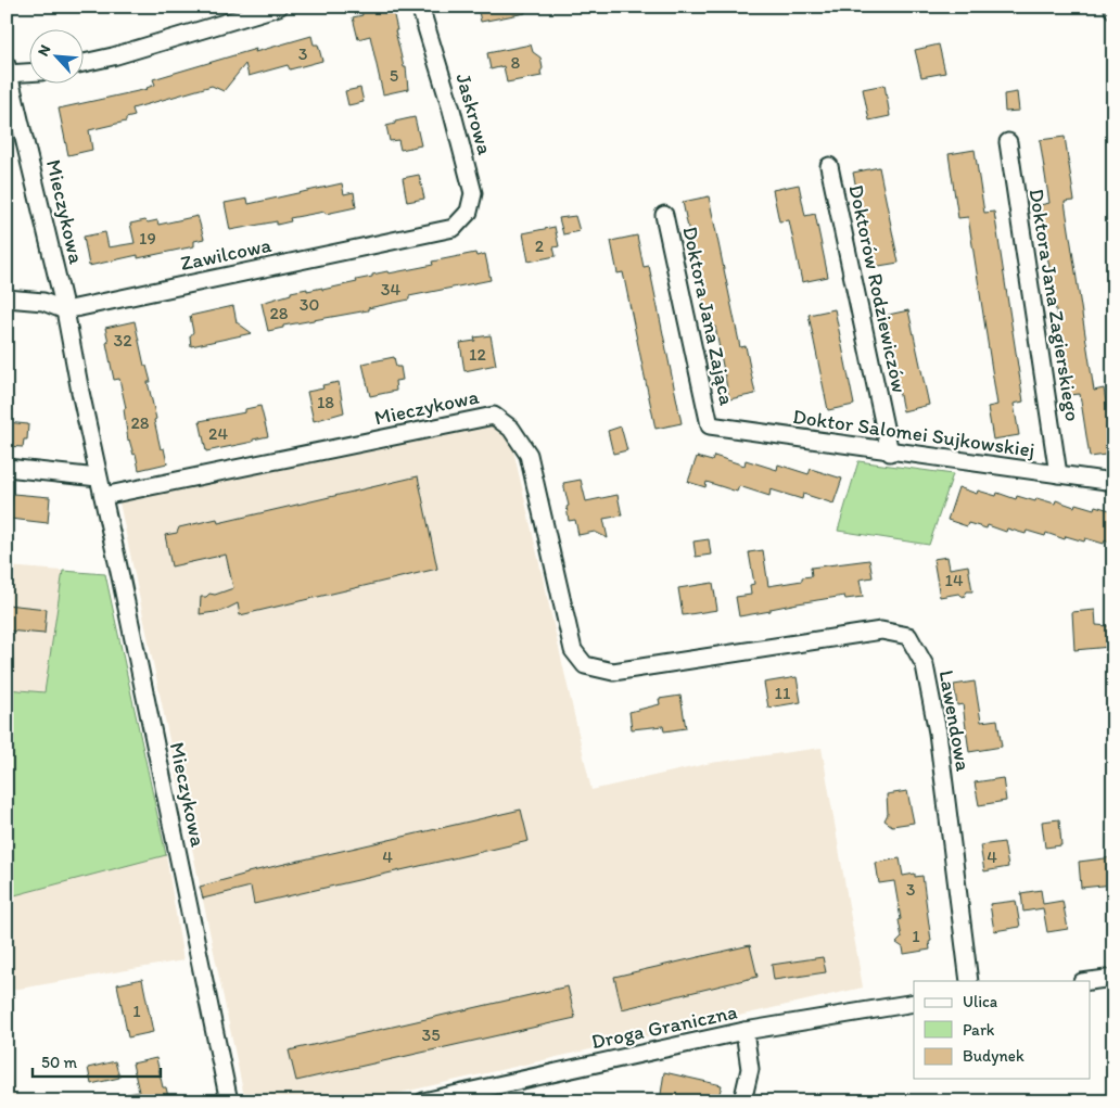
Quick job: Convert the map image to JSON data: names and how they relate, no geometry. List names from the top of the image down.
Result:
{
  "streets": {
    "street": [
      "Jaskrowa",
      "Mieczykowa",
      "Zawilcowa",
      "Doktorów Rodziewiczów",
      "Doktora Jana Zagierskiego",
      "Doktora Jana Zająca",
      "Doktor Salomei Sujkowskiej",
      "Lawendowa",
      "Droga Graniczna"
    ]
  },
  "crossings": [
    ["Jaskrowa", "Zawilcowa"],
    ["Mieczykowa", "Zawilcowa"],
    ["Mieczykowa", "Lawendowa"],
    ["Doktorów Rodziewiczów", "Doktor Salomei Sujkowskiej"],
    ["Doktora Jana Zagierskiego", "Doktor Salomei Sujkowskiej"],
    ["Doktora Jana Zająca", "Doktor Salomei Sujkowskiej"]
  ],
  "house_numbers": [
    "3",
    "8",
    "5",
    "19",
    "2",
    "34",
    "30",
    "28",
    "32",
    "12",
    "18",
    "28",
    "24",
    "14",
    "11",
    "4",
    "4",
    "3",
    "1",
    "1",
    "35"
  ],
  "legend": ["Ulica", "Park", "Budynek"],
  "scale_bar": "50 m",
  "north": "top left"
}
